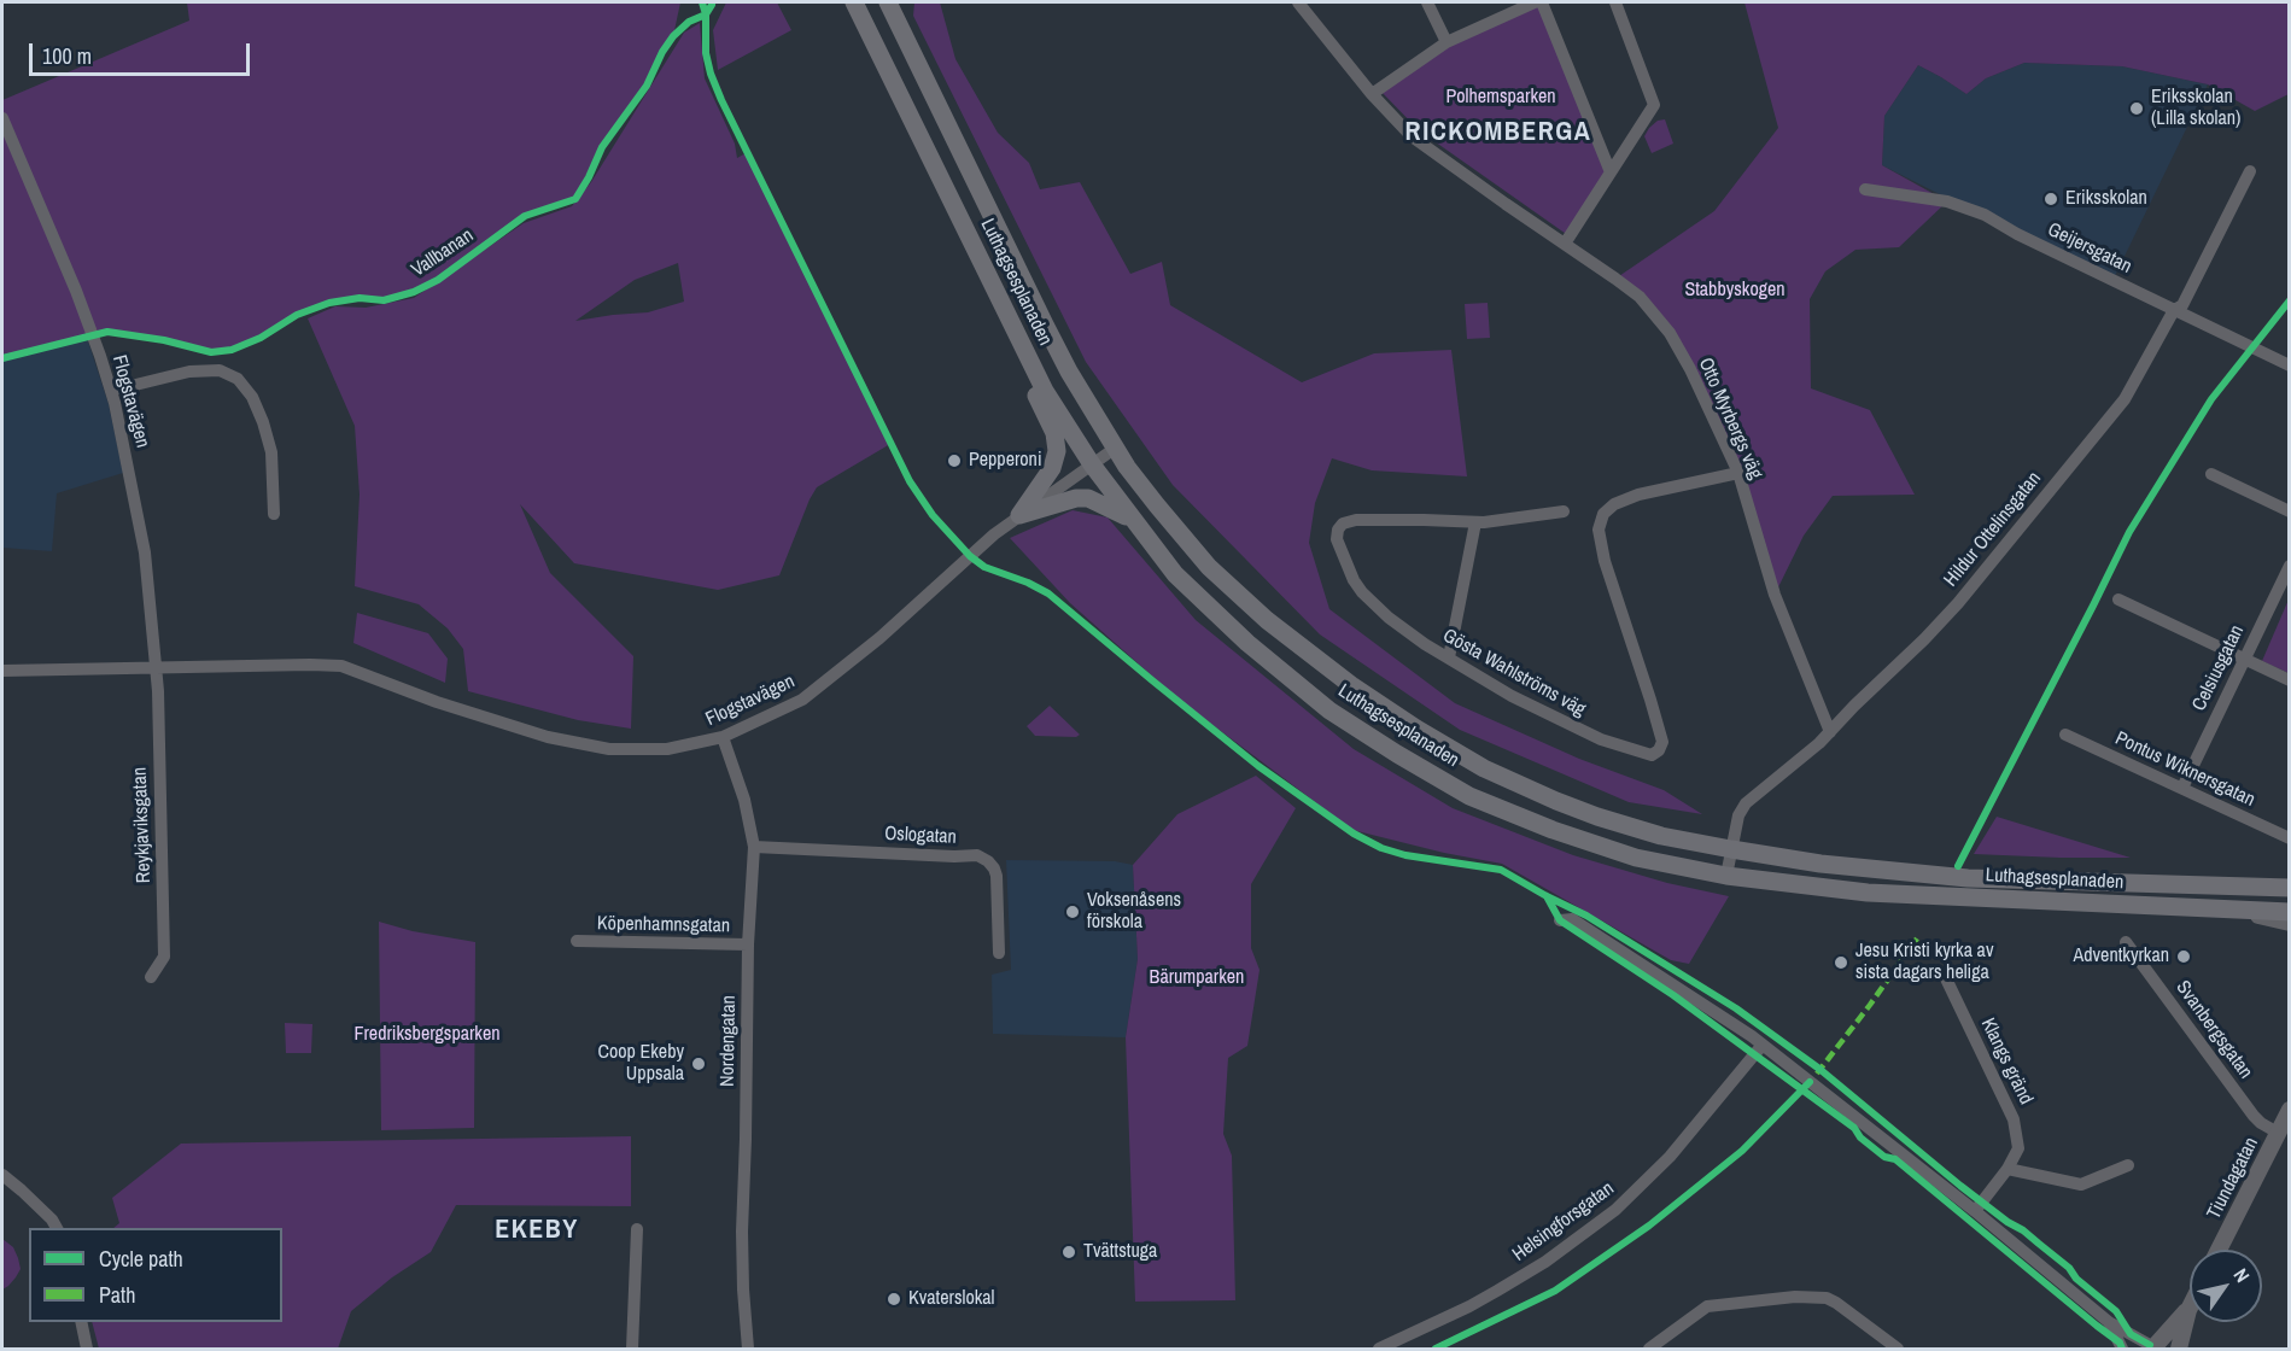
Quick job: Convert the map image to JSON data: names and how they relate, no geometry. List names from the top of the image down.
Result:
{
  "streets": {
    "main road": ["Luthagsesplanaden"],
    "street": [
      "Geijersgatan",
      "Flogstavägen",
      "Otto Myrbergs väg",
      "Hildur Ottelinsgatan",
      "Celsiusgatan",
      "Gösta Wahlströms väg",
      "Pontus Wiknersgatan",
      "Reykjaviksgatan",
      "Oslogatan",
      "Köpenhamnsgatan",
      "Svanbergsgatan",
      "Nordengatan",
      "Klangs gränd",
      "Tiundagatan",
      "Helsingforsgatan"
    ],
    "cycle path": ["Vallbanan"]
  },
  "crossings": [
    ["Geijersgatan", "Hildur Ottelinsgatan"],
    ["Luthagsesplanaden", "Flogstavägen"],
    ["Luthagsesplanaden", "Hildur Ottelinsgatan"],
    ["Flogstavägen", "Reykjaviksgatan"],
    ["Flogstavägen", "Nordengatan"],
    ["Otto Myrbergs väg", "Hildur Ottelinsgatan"],
    ["Otto Myrbergs väg", "Gösta Wahlströms väg"],
    ["Celsiusgatan", "Pontus Wiknersgatan"],
    ["Oslogatan", "Nordengatan"],
    ["Köpenhamnsgatan", "Nordengatan"],
    ["Svanbergsgatan", "Tiundagatan"]
  ],
  "districts": ["RICKOMBERGA", "EKEBY"],
  "parks": [
    "Polhemsparken",
    "Stabbyskogen",
    "Bärumparken",
    "Fredriksbergsparken"
  ],
  "places": [
    "Eriksskolan (Lilla skolan)",
    "Eriksskolan",
    "Pepperoni",
    "Voksenåsens förskola",
    "Adventkyrkan",
    "Jesu Kristi kyrka av sista dagars heliga",
    "Coop Ekeby Uppsala",
    "Tvättstuga",
    "Kvaterslokal"
  ],
  "legend": ["Cycle path", "Path"],
  "scale_bar": "100 m",
  "north": "top right"
}
